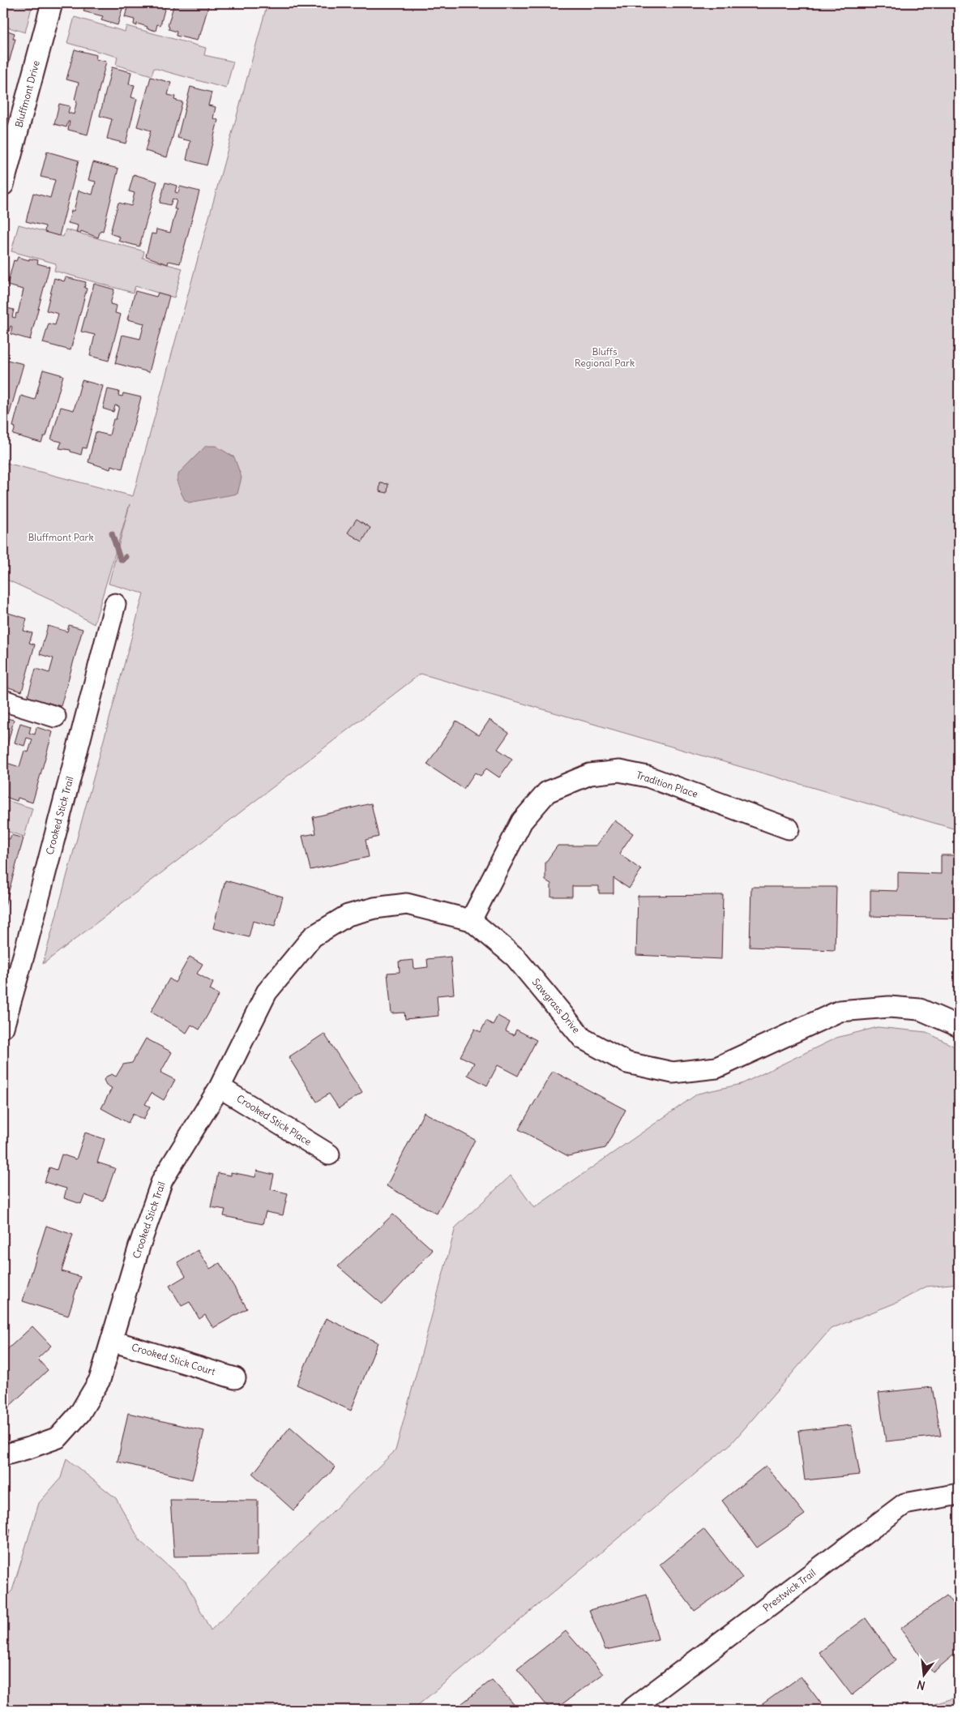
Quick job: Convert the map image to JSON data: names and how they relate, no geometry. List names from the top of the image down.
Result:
{
  "streets": {
    "street": [
      "Bluffmont Drive",
      "Tradition Place",
      "Crooked Stick Trail",
      "Sawgrass Drive",
      "Crooked Stick Place",
      "Crooked Stick Court",
      "Prestwick Trail"
    ]
  },
  "crossings": [
    ["Tradition Place", "Sawgrass Drive"],
    ["Crooked Stick Trail", "Sawgrass Drive"],
    ["Crooked Stick Trail", "Crooked Stick Place"],
    ["Crooked Stick Trail", "Crooked Stick Court"]
  ],
  "parks": ["Bluffs Regional Park", "Bluffmont Park"],
  "north": "bottom"
}
